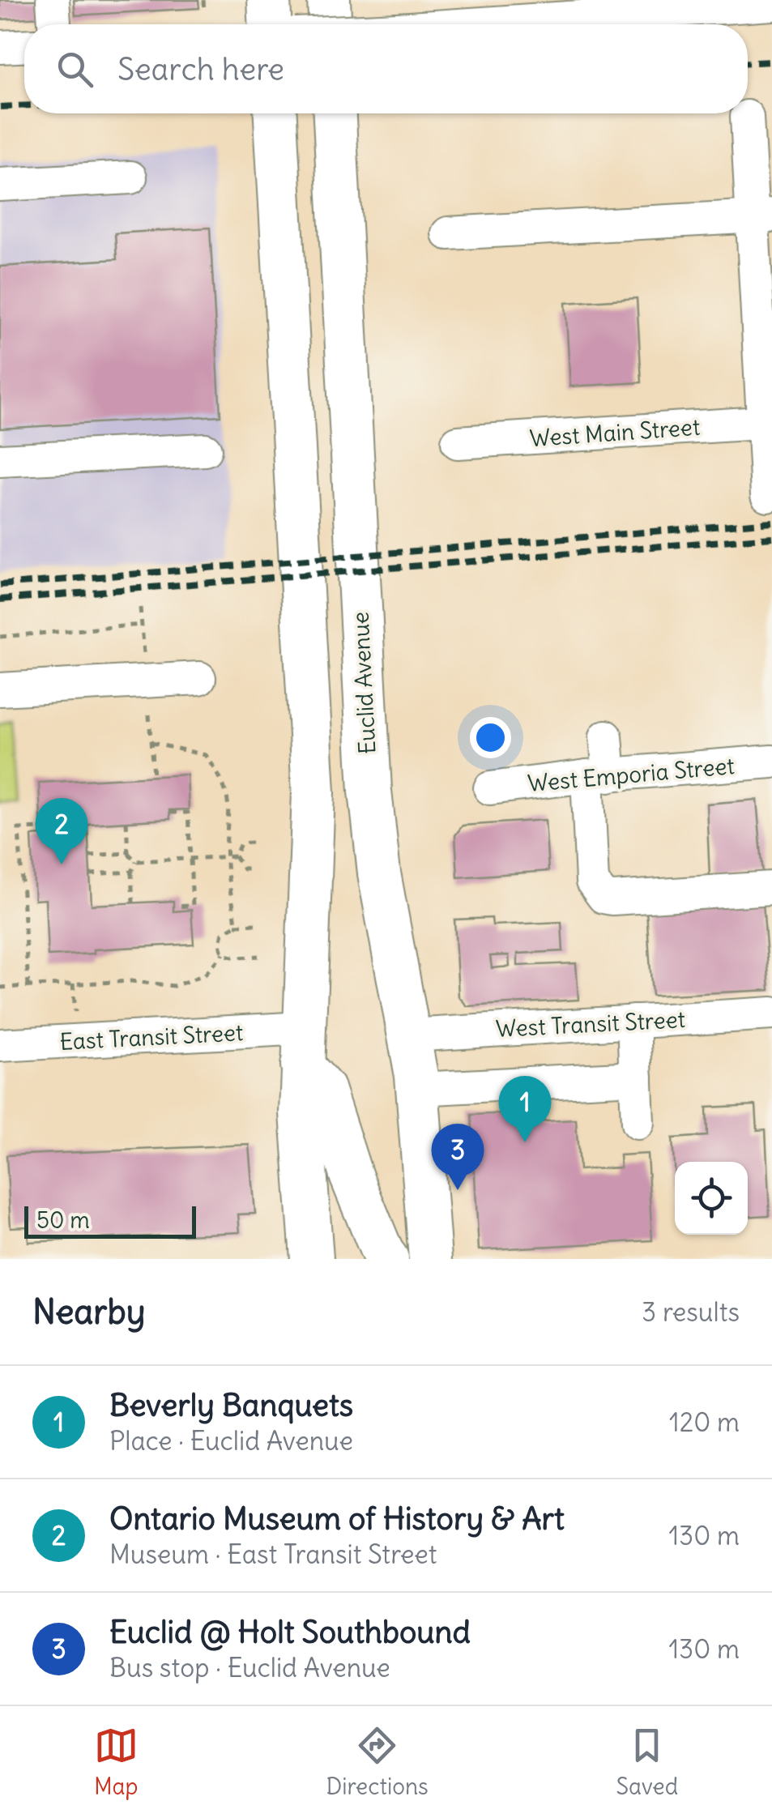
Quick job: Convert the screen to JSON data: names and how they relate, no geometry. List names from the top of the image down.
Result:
{
  "streets": {
    "main road": ["Euclid Avenue"],
    "street": [
      "West Main Street",
      "West Emporia Street",
      "West Transit Street",
      "East Transit Street"
    ]
  },
  "crossings": [
    ["Euclid Avenue", "West Transit Street"]
  ],
  "scale_bar": "50 m",
  "page": {
    "search": "Search here",
    "pins": ["2", "1", "3"],
    "scale": "50 m",
    "heading": ["Nearby", "3 results"],
    "list": [
      {
        "mark": "1",
        "name": "Beverly Banquets",
        "note": "Place · Euclid Avenue",
        "value": "120 m"
      },
      {
        "mark": "2",
        "name": "Ontario Museum of History & Art",
        "note": "Museum · East Transit Street",
        "value": "130 m"
      },
      {
        "mark": "3",
        "name": "Euclid @ Holt Southbound",
        "note": "Bus stop · Euclid Avenue",
        "value": "130 m"
      }
    ],
    "nav": ["Map", "Directions", "Saved"]
  }
}
